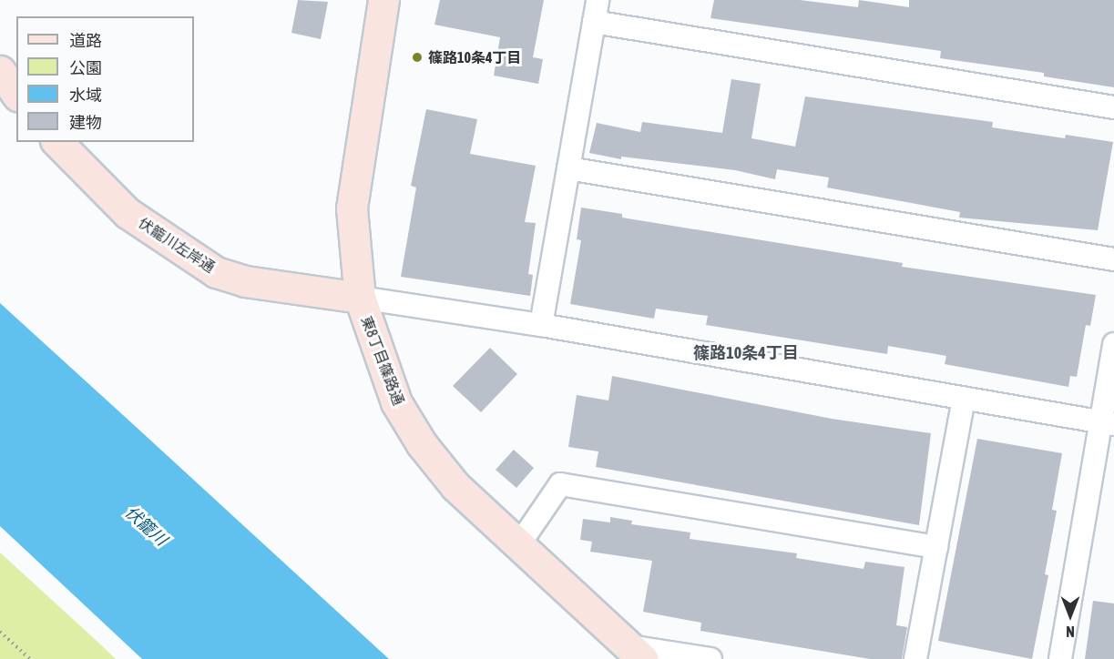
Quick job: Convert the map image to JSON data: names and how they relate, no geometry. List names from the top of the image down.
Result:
{
  "streets": {
    "main road": ["伏籠川左岸通", "東8丁目篠路通"]
  },
  "crossings": [
    ["伏籠川左岸通", "東8丁目篠路通"]
  ],
  "districts": ["篠路10条4丁目"],
  "water": ["伏籠川"],
  "places": ["篠路10条4丁目"],
  "legend": [
    "道路",
    "公園",
    "水域",
    "建物"
  ],
  "north": "bottom"
}
